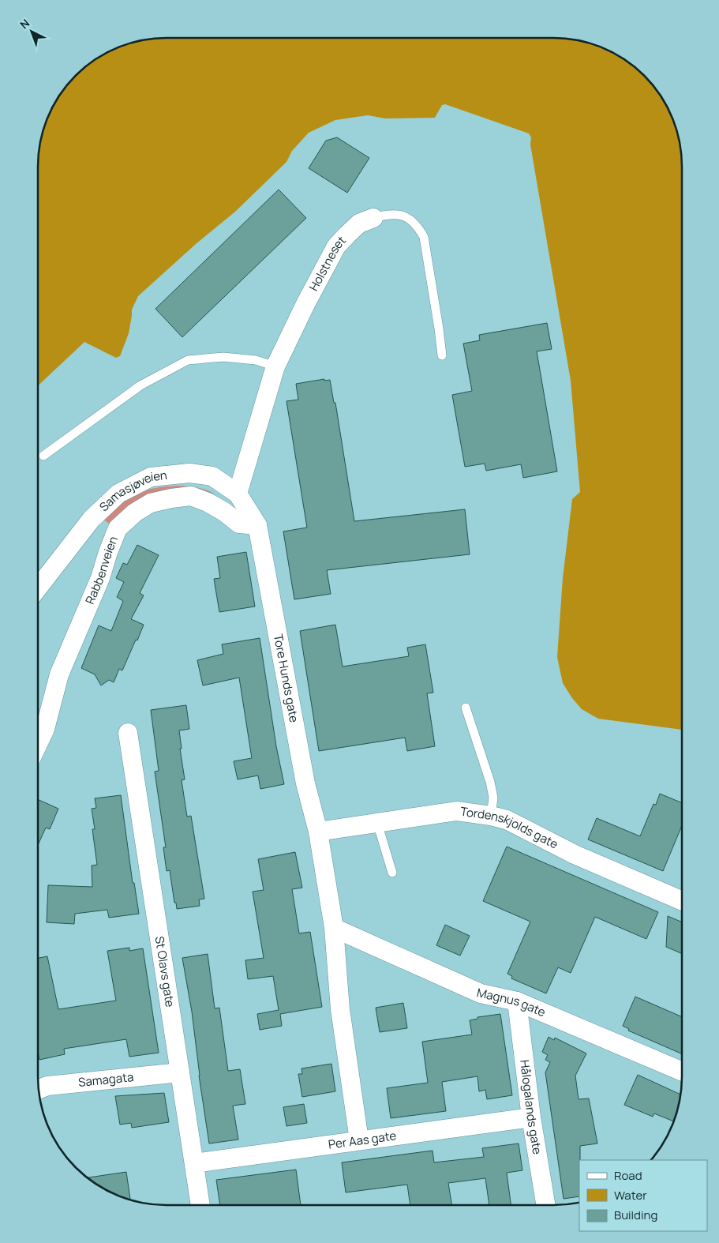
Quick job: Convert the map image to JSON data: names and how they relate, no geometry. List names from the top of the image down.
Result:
{
  "streets": {
    "street": [
      "Holstneset",
      "Samasjøveien",
      "Rabbenveien",
      "Tore Hunds gate",
      "Tordenskjolds gate",
      "St Olavs gate",
      "Magnus gate",
      "Samagata",
      "Hålogalands gate",
      "Per Aas gate"
    ]
  },
  "crossings": [
    ["Holstneset", "Samasjøveien"],
    ["Samasjøveien", "Rabbenveien"],
    ["Samasjøveien", "Tore Hunds gate"],
    ["Rabbenveien", "Tore Hunds gate"],
    ["Tore Hunds gate", "Tordenskjolds gate"],
    ["Tore Hunds gate", "Magnus gate"],
    ["Tore Hunds gate", "Per Aas gate"],
    ["St Olavs gate", "Samagata"],
    ["St Olavs gate", "Per Aas gate"],
    ["Magnus gate", "Hålogalands gate"],
    ["Hålogalands gate", "Per Aas gate"]
  ],
  "legend": ["Road", "Water", "Building"],
  "north": "top left"
}
